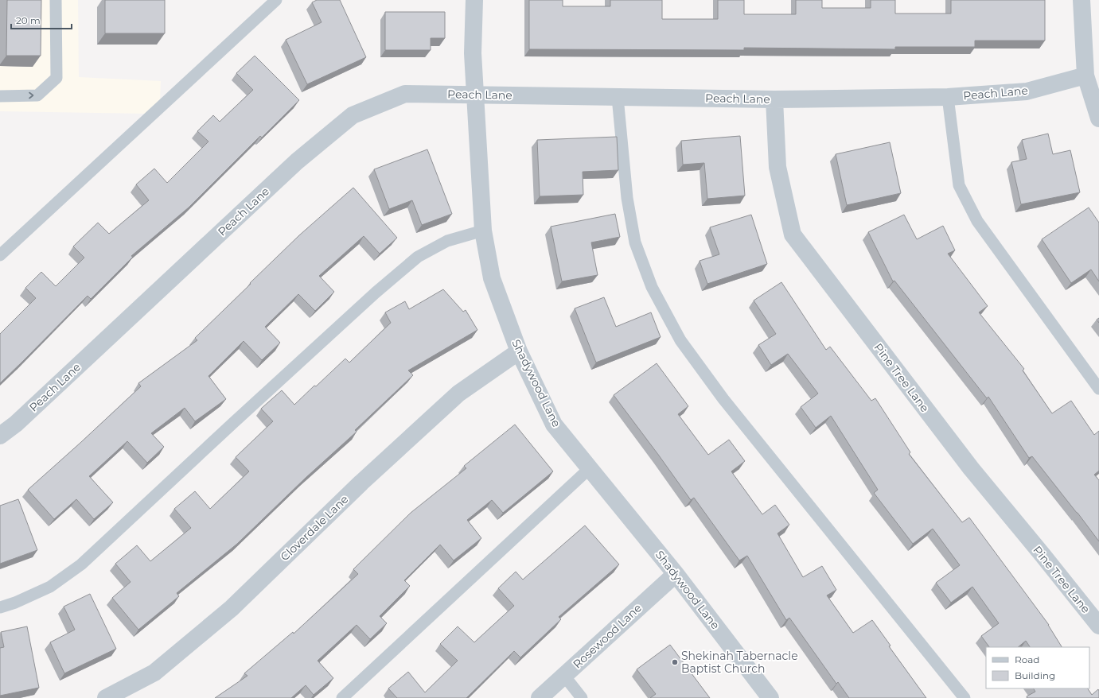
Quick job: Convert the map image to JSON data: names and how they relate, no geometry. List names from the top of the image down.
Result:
{
  "streets": {
    "street": [
      "Peach Lane",
      "Pine Tree Lane",
      "Shadywood Lane",
      "Cloverdale Lane",
      "Rosewood Lane"
    ]
  },
  "crossings": [
    ["Peach Lane", "Pine Tree Lane"],
    ["Peach Lane", "Shadywood Lane"],
    ["Shadywood Lane", "Cloverdale Lane"],
    ["Shadywood Lane", "Rosewood Lane"]
  ],
  "places": ["Shekinah Tabernacle Baptist Church"],
  "legend": ["Road", "Building"],
  "scale_bar": "20 m"
}
